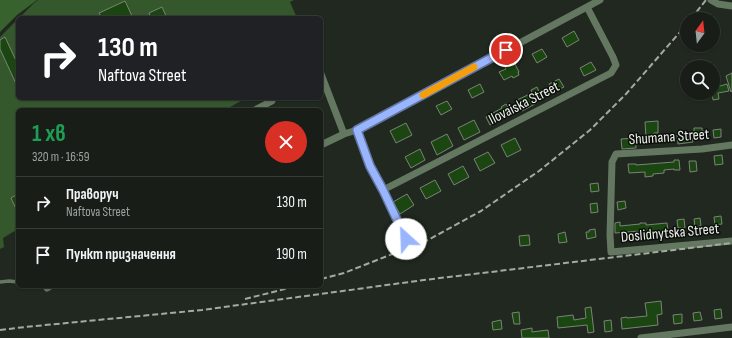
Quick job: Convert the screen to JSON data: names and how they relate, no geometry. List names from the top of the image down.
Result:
{
  "streets": {
    "street": ["Ilovaiska Street", "Shumana Street", "Doslidnytska Street"]
  },
  "crossings": [
    ["Shumana Street", "Doslidnytska Street"]
  ],
  "north": "top",
  "page": {
    "turn": ["130 m", "Naftova Street"],
    "heading": ["1 хв", "320 m · 16:59"],
    "list": [
      {
        "name": "Праворуч",
        "note": "Naftova Street",
        "value": "130 m"
      },
      {
        "name": "Пункт призначення",
        "value": "190 m"
      }
    ]
  }
}
